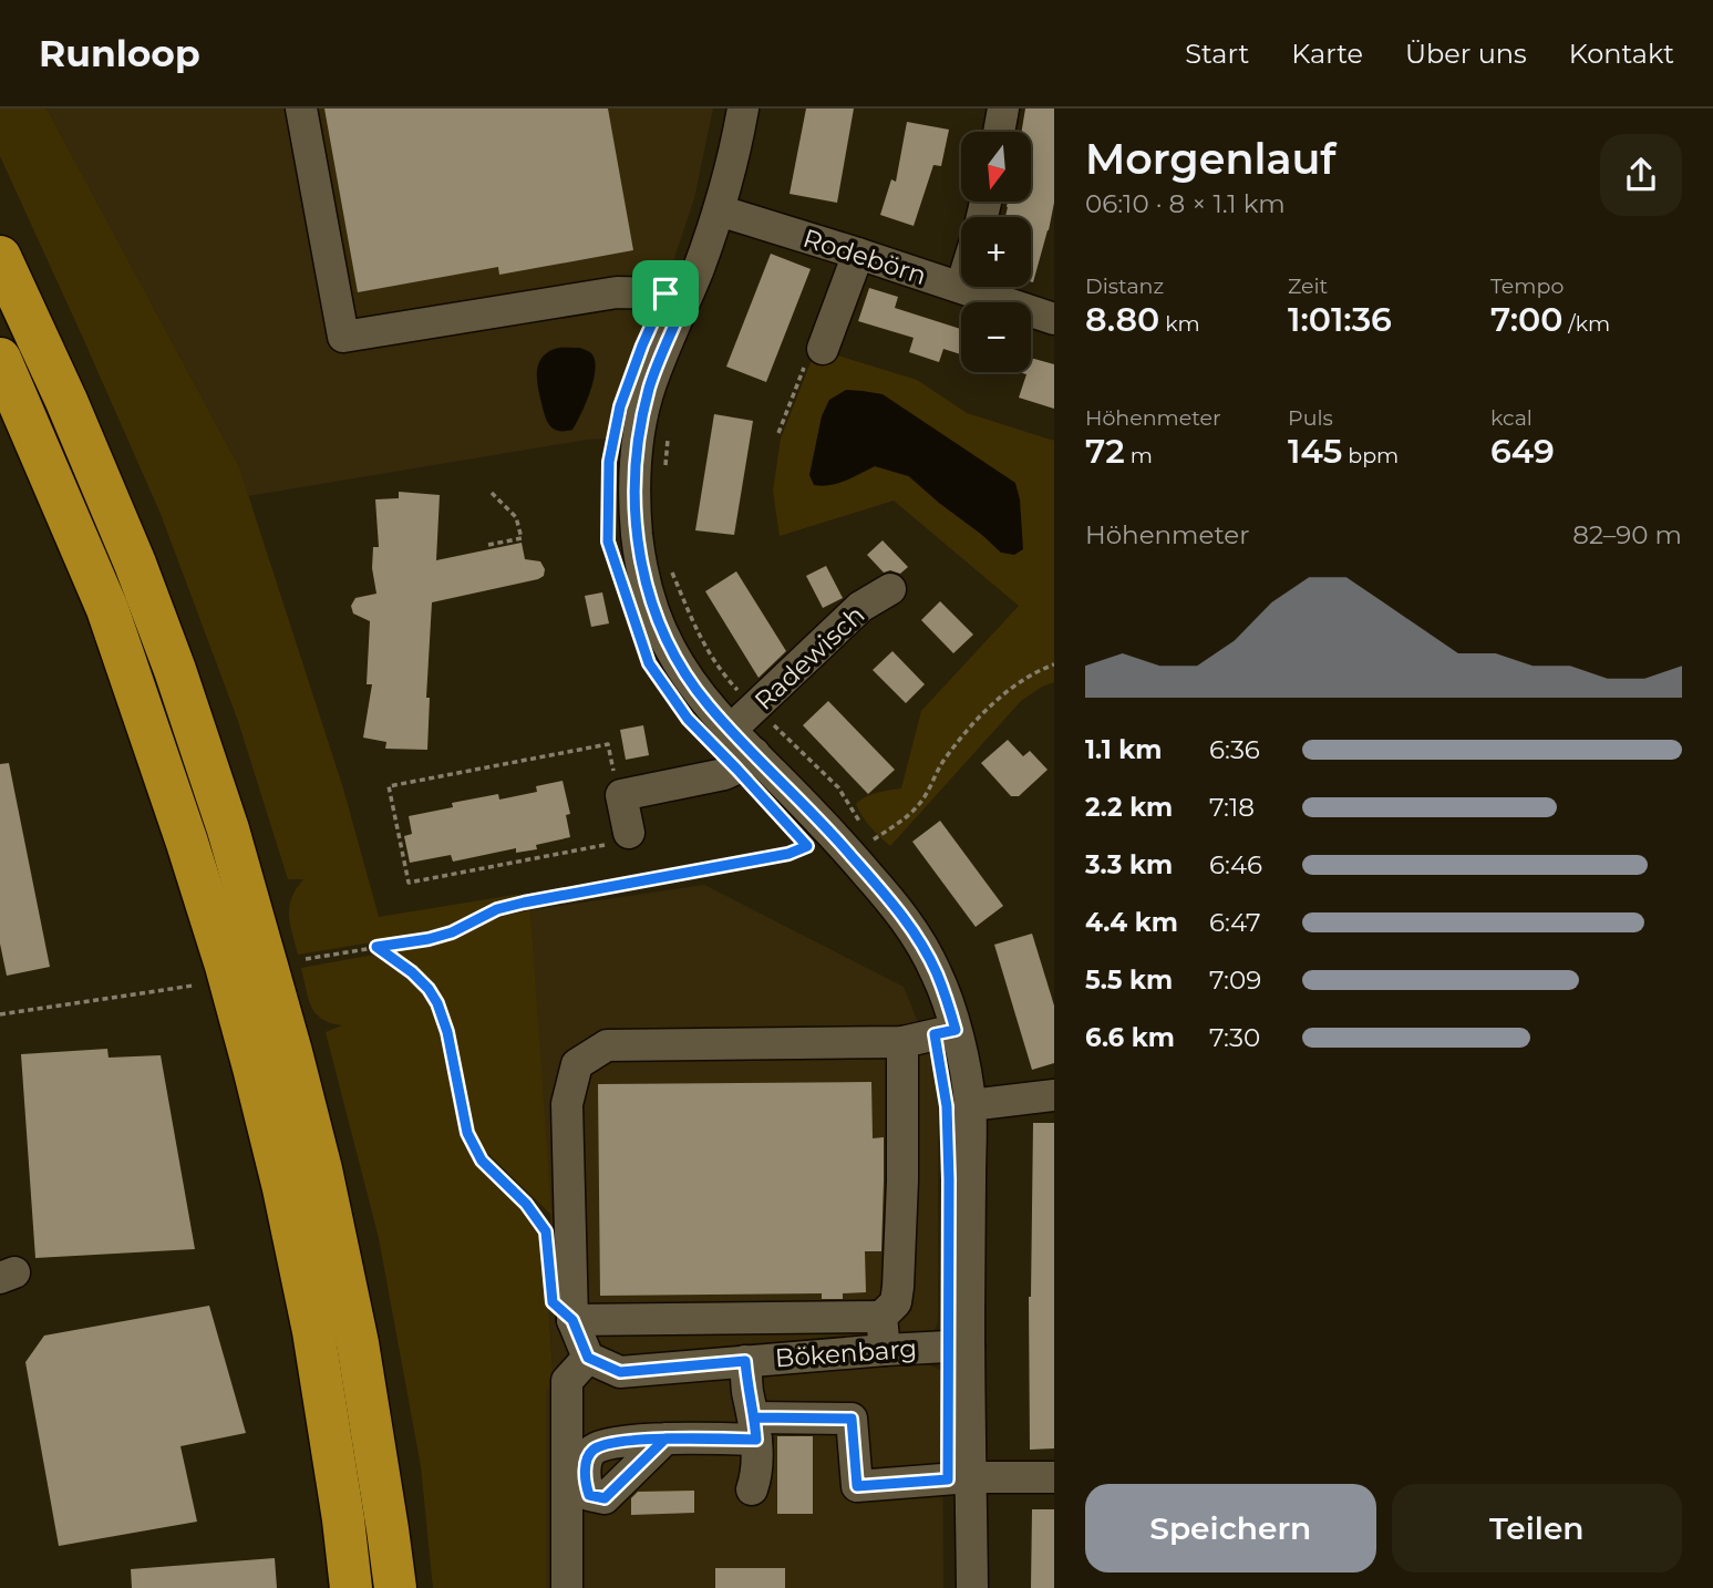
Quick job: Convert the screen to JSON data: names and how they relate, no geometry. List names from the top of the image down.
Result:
{
  "streets": {
    "street": ["Rodebörn", "Radewisch", "Bökenbarg"]
  },
  "crossings": [
    ["Rodebörn", "Radewisch"],
    ["Radewisch", "Bökenbarg"]
  ],
  "north": "bottom",
  "page": {
    "header": "Runloop",
    "nav": [
      "Start",
      "Karte",
      "Über uns",
      "Kontakt"
    ],
    "heading": ["Morgenlauf", "06:10 · 8 × 1.1 km"],
    "map_buttons": ["+", "−"],
    "stats": [
      ["Distanz", "8.80 km"],
      ["Zeit", "1:01:36"],
      ["Tempo", "7:00 /km"],
      ["Höhenmeter", "72 m"],
      ["Puls", "145 bpm"],
      ["kcal", "649"]
    ],
    "chart": ["Höhenmeter", "82–90 m"],
    "list": [
      {
        "name": "1.1 km",
        "note": "6:36"
      },
      {
        "name": "2.2 km",
        "note": "7:18"
      },
      {
        "name": "3.3 km",
        "note": "6:46"
      },
      {
        "name": "4.4 km",
        "note": "6:47"
      },
      {
        "name": "5.5 km",
        "note": "7:09"
      },
      {
        "name": "6.6 km",
        "note": "7:30"
      }
    ],
    "buttons": ["Speichern", "Teilen"]
  }
}
